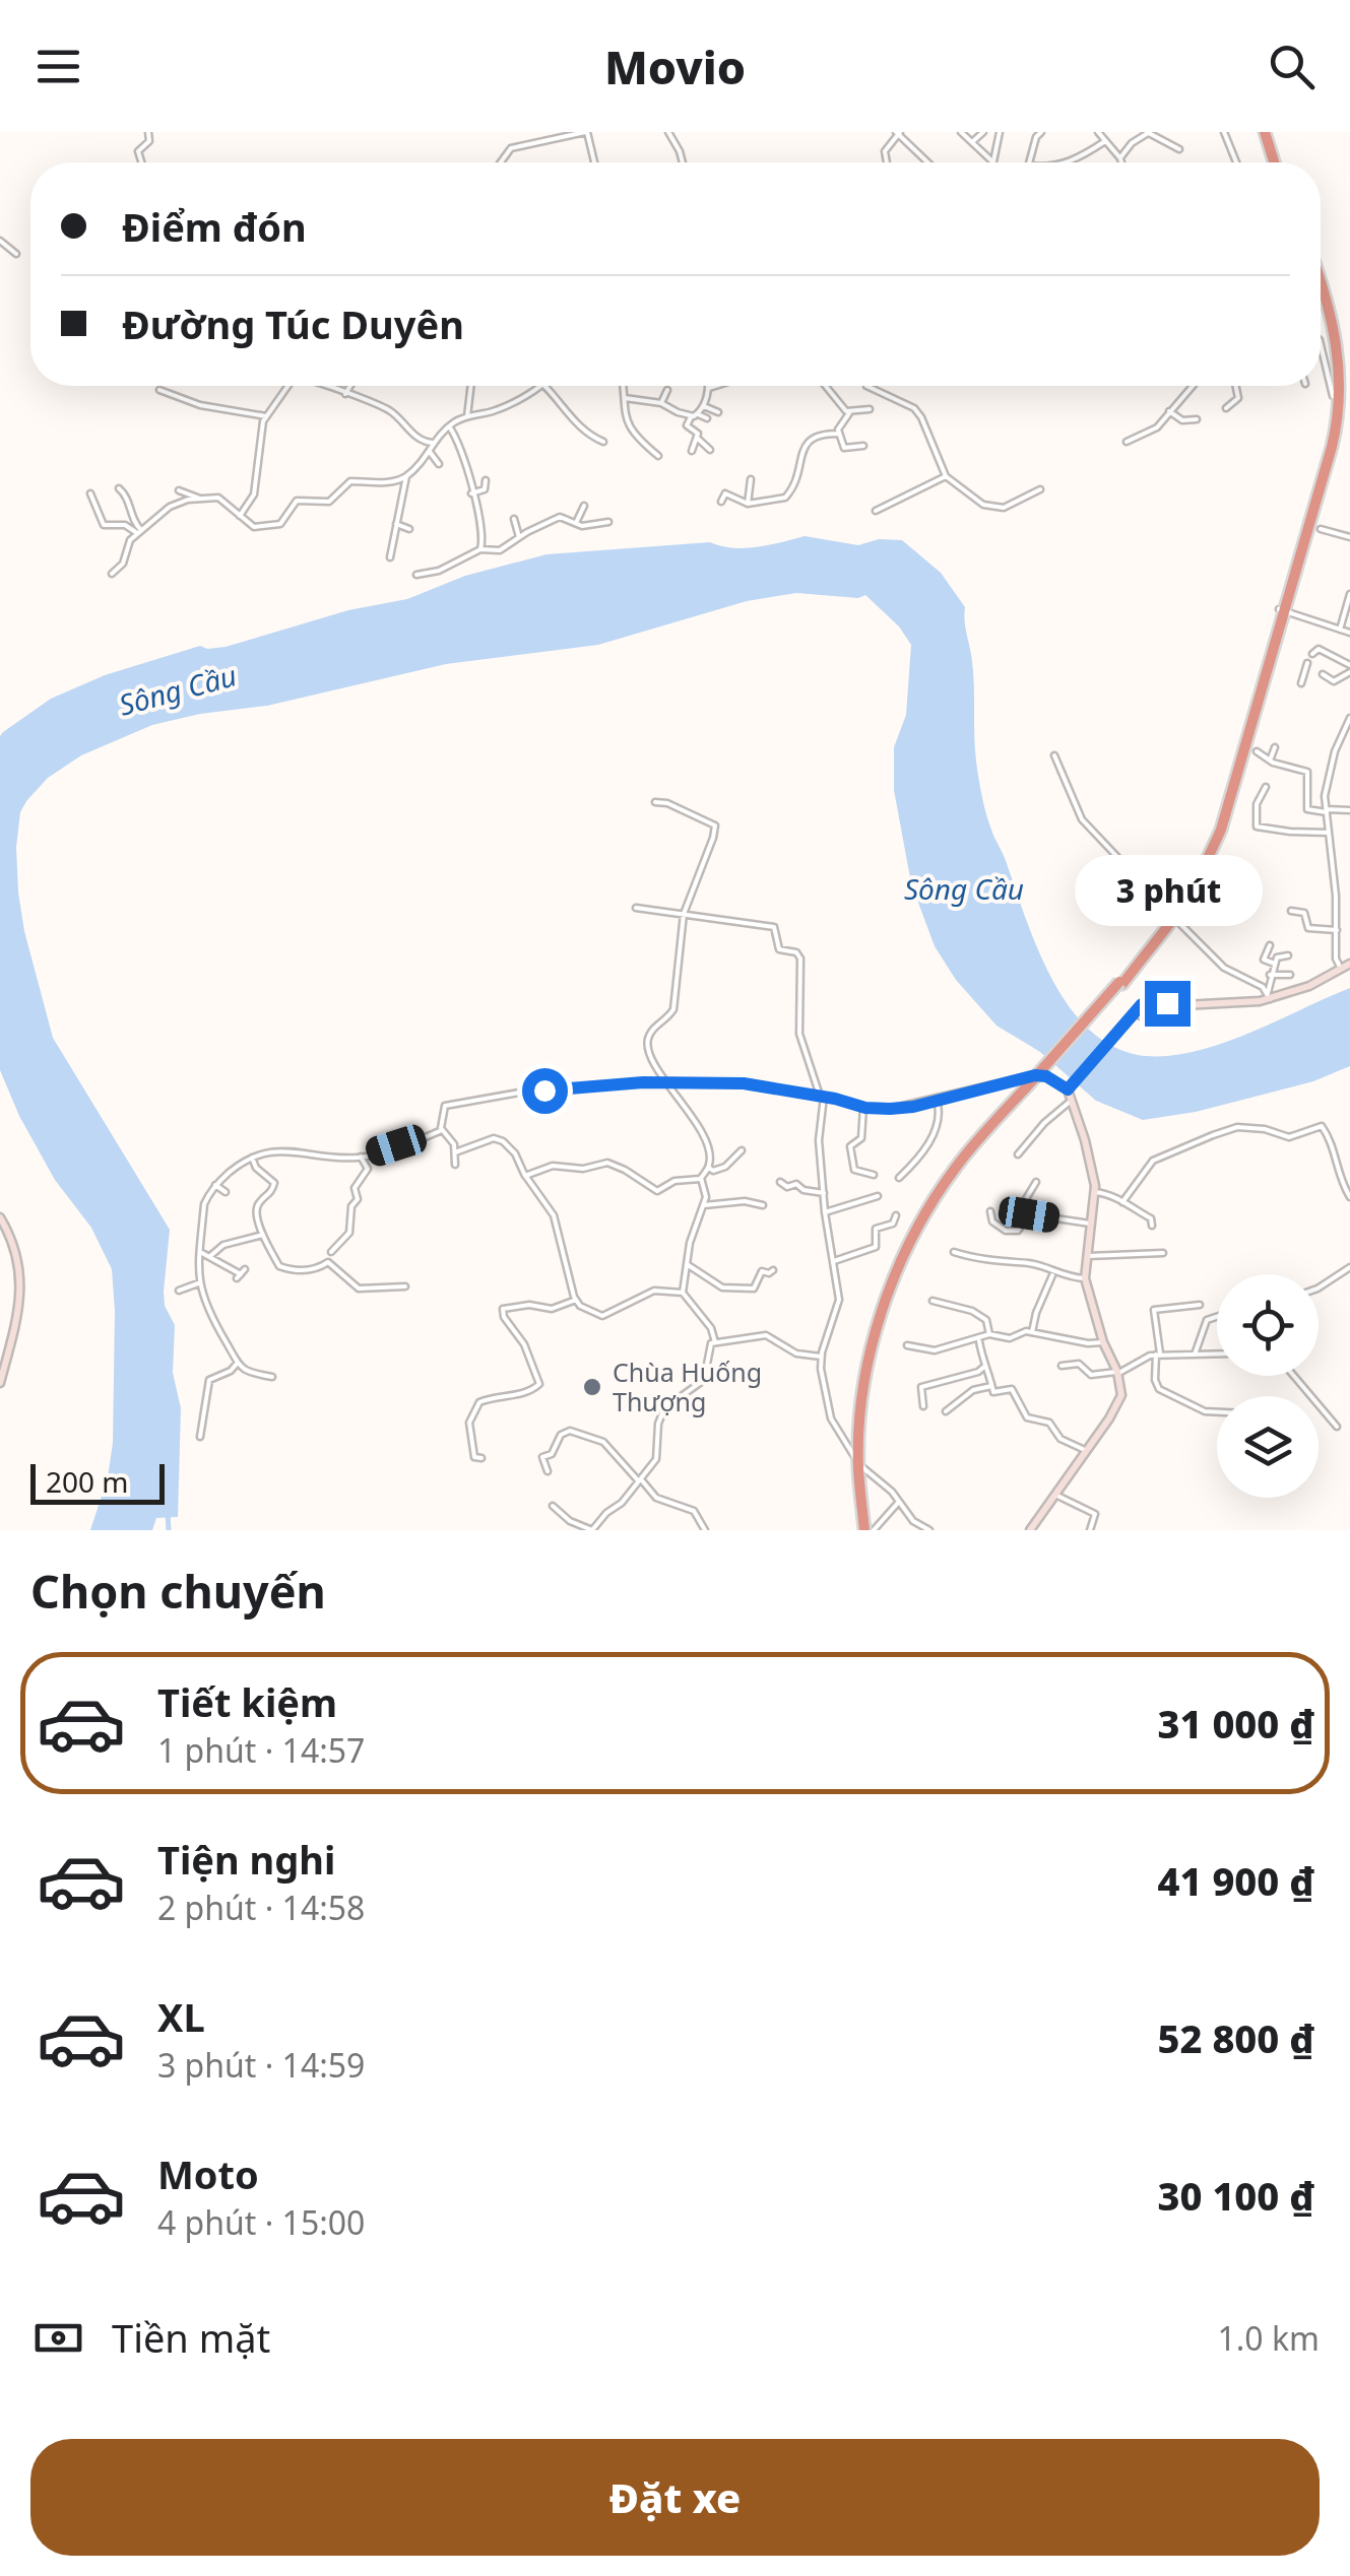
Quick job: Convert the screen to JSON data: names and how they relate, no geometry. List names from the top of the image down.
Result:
{
  "water": ["Sông Cầu"],
  "places": ["Chùa Huống Thượng"],
  "scale_bar": "200 m",
  "page": {
    "header": "Movio",
    "banner": ["Điểm đón", "Đường Túc Duyên"],
    "bubble": "3 phút",
    "scale": "200 m",
    "heading": "Chọn chuyến",
    "list": [
      {
        "name": "Tiết kiệm",
        "note": "1 phút · 14:57",
        "value": "31 000 ₫"
      },
      {
        "name": "Tiện nghi",
        "note": "2 phút · 14:58",
        "value": "41 900 ₫"
      },
      {
        "name": "XL",
        "note": "3 phút · 14:59",
        "value": "52 800 ₫"
      },
      {
        "name": "Moto",
        "note": "4 phút · 15:00",
        "value": "30 100 ₫"
      }
    ],
    "pay": ["Tiền mặt", "1.0 km"],
    "buttons": "Đặt xe"
  }
}
